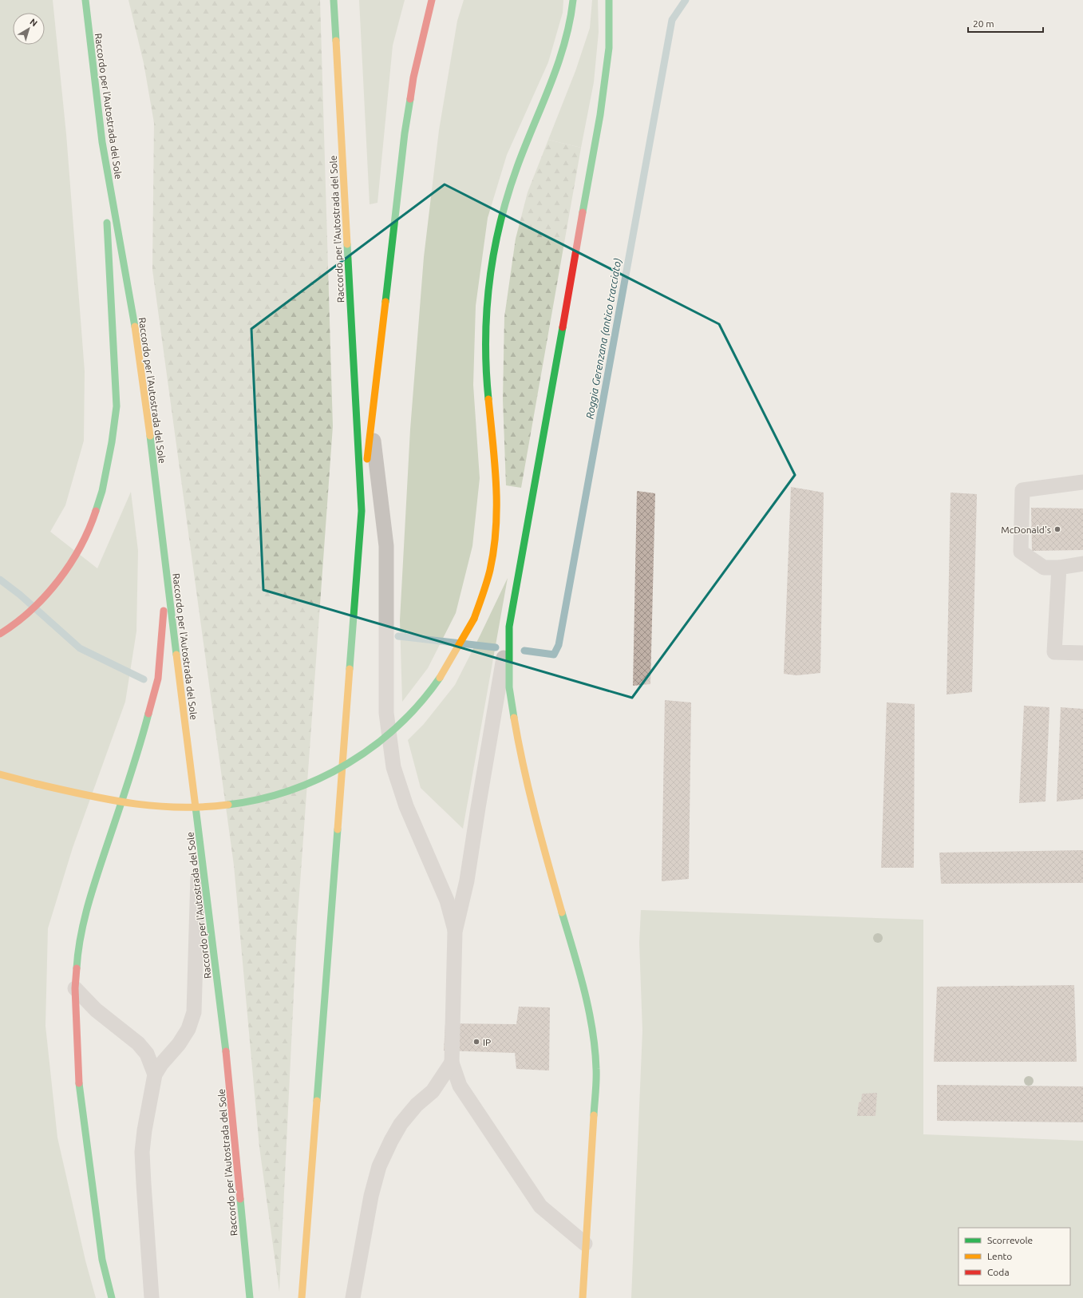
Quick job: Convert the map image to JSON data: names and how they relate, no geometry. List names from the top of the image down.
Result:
{
  "streets": {
    "highway": ["Raccordo per l'Autostrada del Sole"]
  },
  "water": ["Roggia Gerenzana (antico tracciato)"],
  "places": ["McDonald's", "IP"],
  "legend": ["Scorrevole", "Lento", "Coda"],
  "scale_bar": "20 m",
  "north": "top right"
}
